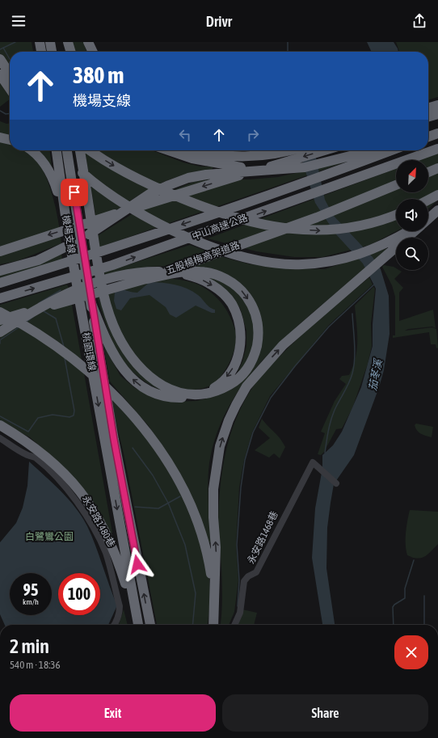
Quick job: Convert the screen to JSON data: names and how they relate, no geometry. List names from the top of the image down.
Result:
{
  "streets": {
    "highway": [
      "中山高速公路",
      "機場支線",
      "五股楊梅高架道路",
      "桃園環線"
    ],
    "street": ["永安路1480巷", "永安路1468巷"]
  },
  "crossings": [
    ["機場支線", "桃園環線"]
  ],
  "water": ["茄苳溪"],
  "parks": ["白鷺鸞公園"],
  "north": "top right",
  "page": {
    "header": "Drivr",
    "turn": ["380 m", "機場支線"],
    "speed": "95 km/h",
    "limit": "100",
    "heading": ["2 min", "540 m · 18:36"],
    "buttons": ["Exit", "Share"]
  }
}
